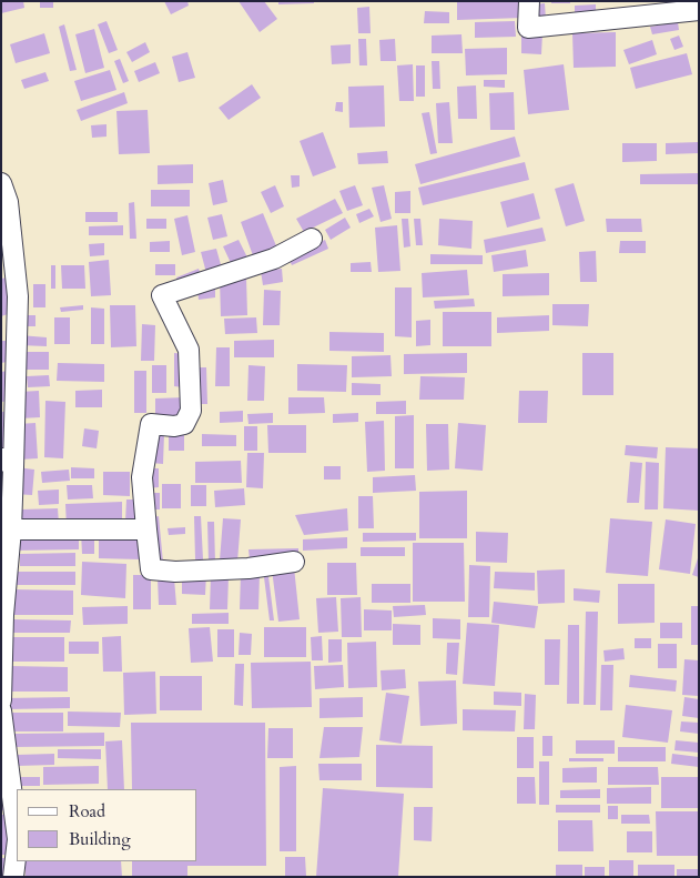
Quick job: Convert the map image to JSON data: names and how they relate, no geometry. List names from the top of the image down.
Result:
{
  "legend": ["Road", "Building"]
}
